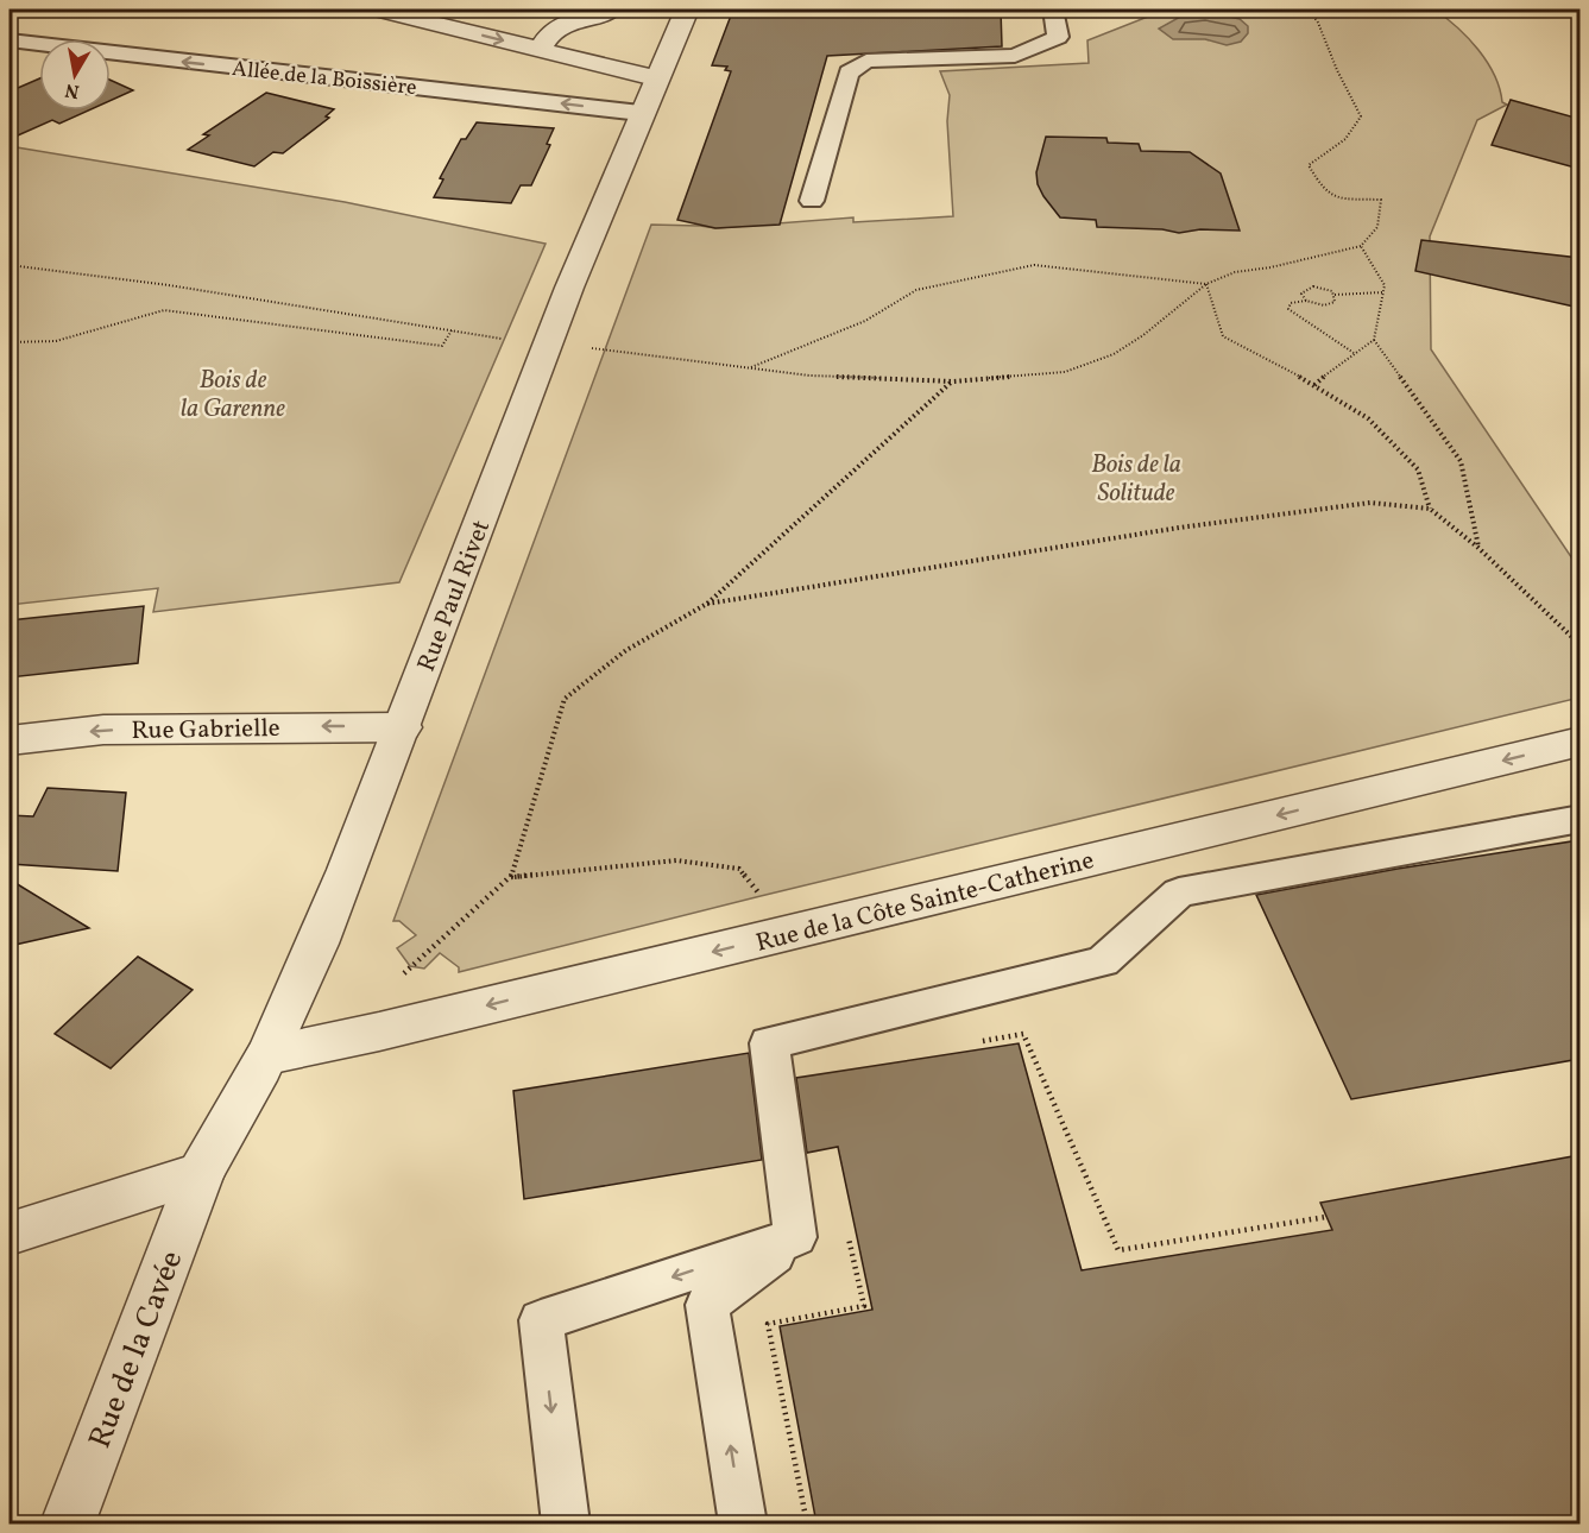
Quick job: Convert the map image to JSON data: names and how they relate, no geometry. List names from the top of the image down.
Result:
{
  "streets": {
    "street": [
      "Rue Paul Rivet",
      "Rue Gabrielle",
      "Rue de la Côte Sainte-Catherine",
      "Rue de la Cavée"
    ],
    "lane": ["Allée de la Boissière"]
  },
  "crossings": [
    ["Allée de la Boissière", "Rue Paul Rivet"],
    ["Rue Paul Rivet", "Rue Gabrielle"],
    ["Rue Paul Rivet", "Rue de la Côte Sainte-Catherine"],
    ["Rue Paul Rivet", "Rue de la Cavée"]
  ],
  "one_way": ["Allée de la Boissière", "Rue Gabrielle", "Rue de la Côte Sainte-Catherine"],
  "parks": ["Bois de la Garenne", "Bois de la Solitude"],
  "north": "bottom"
}
